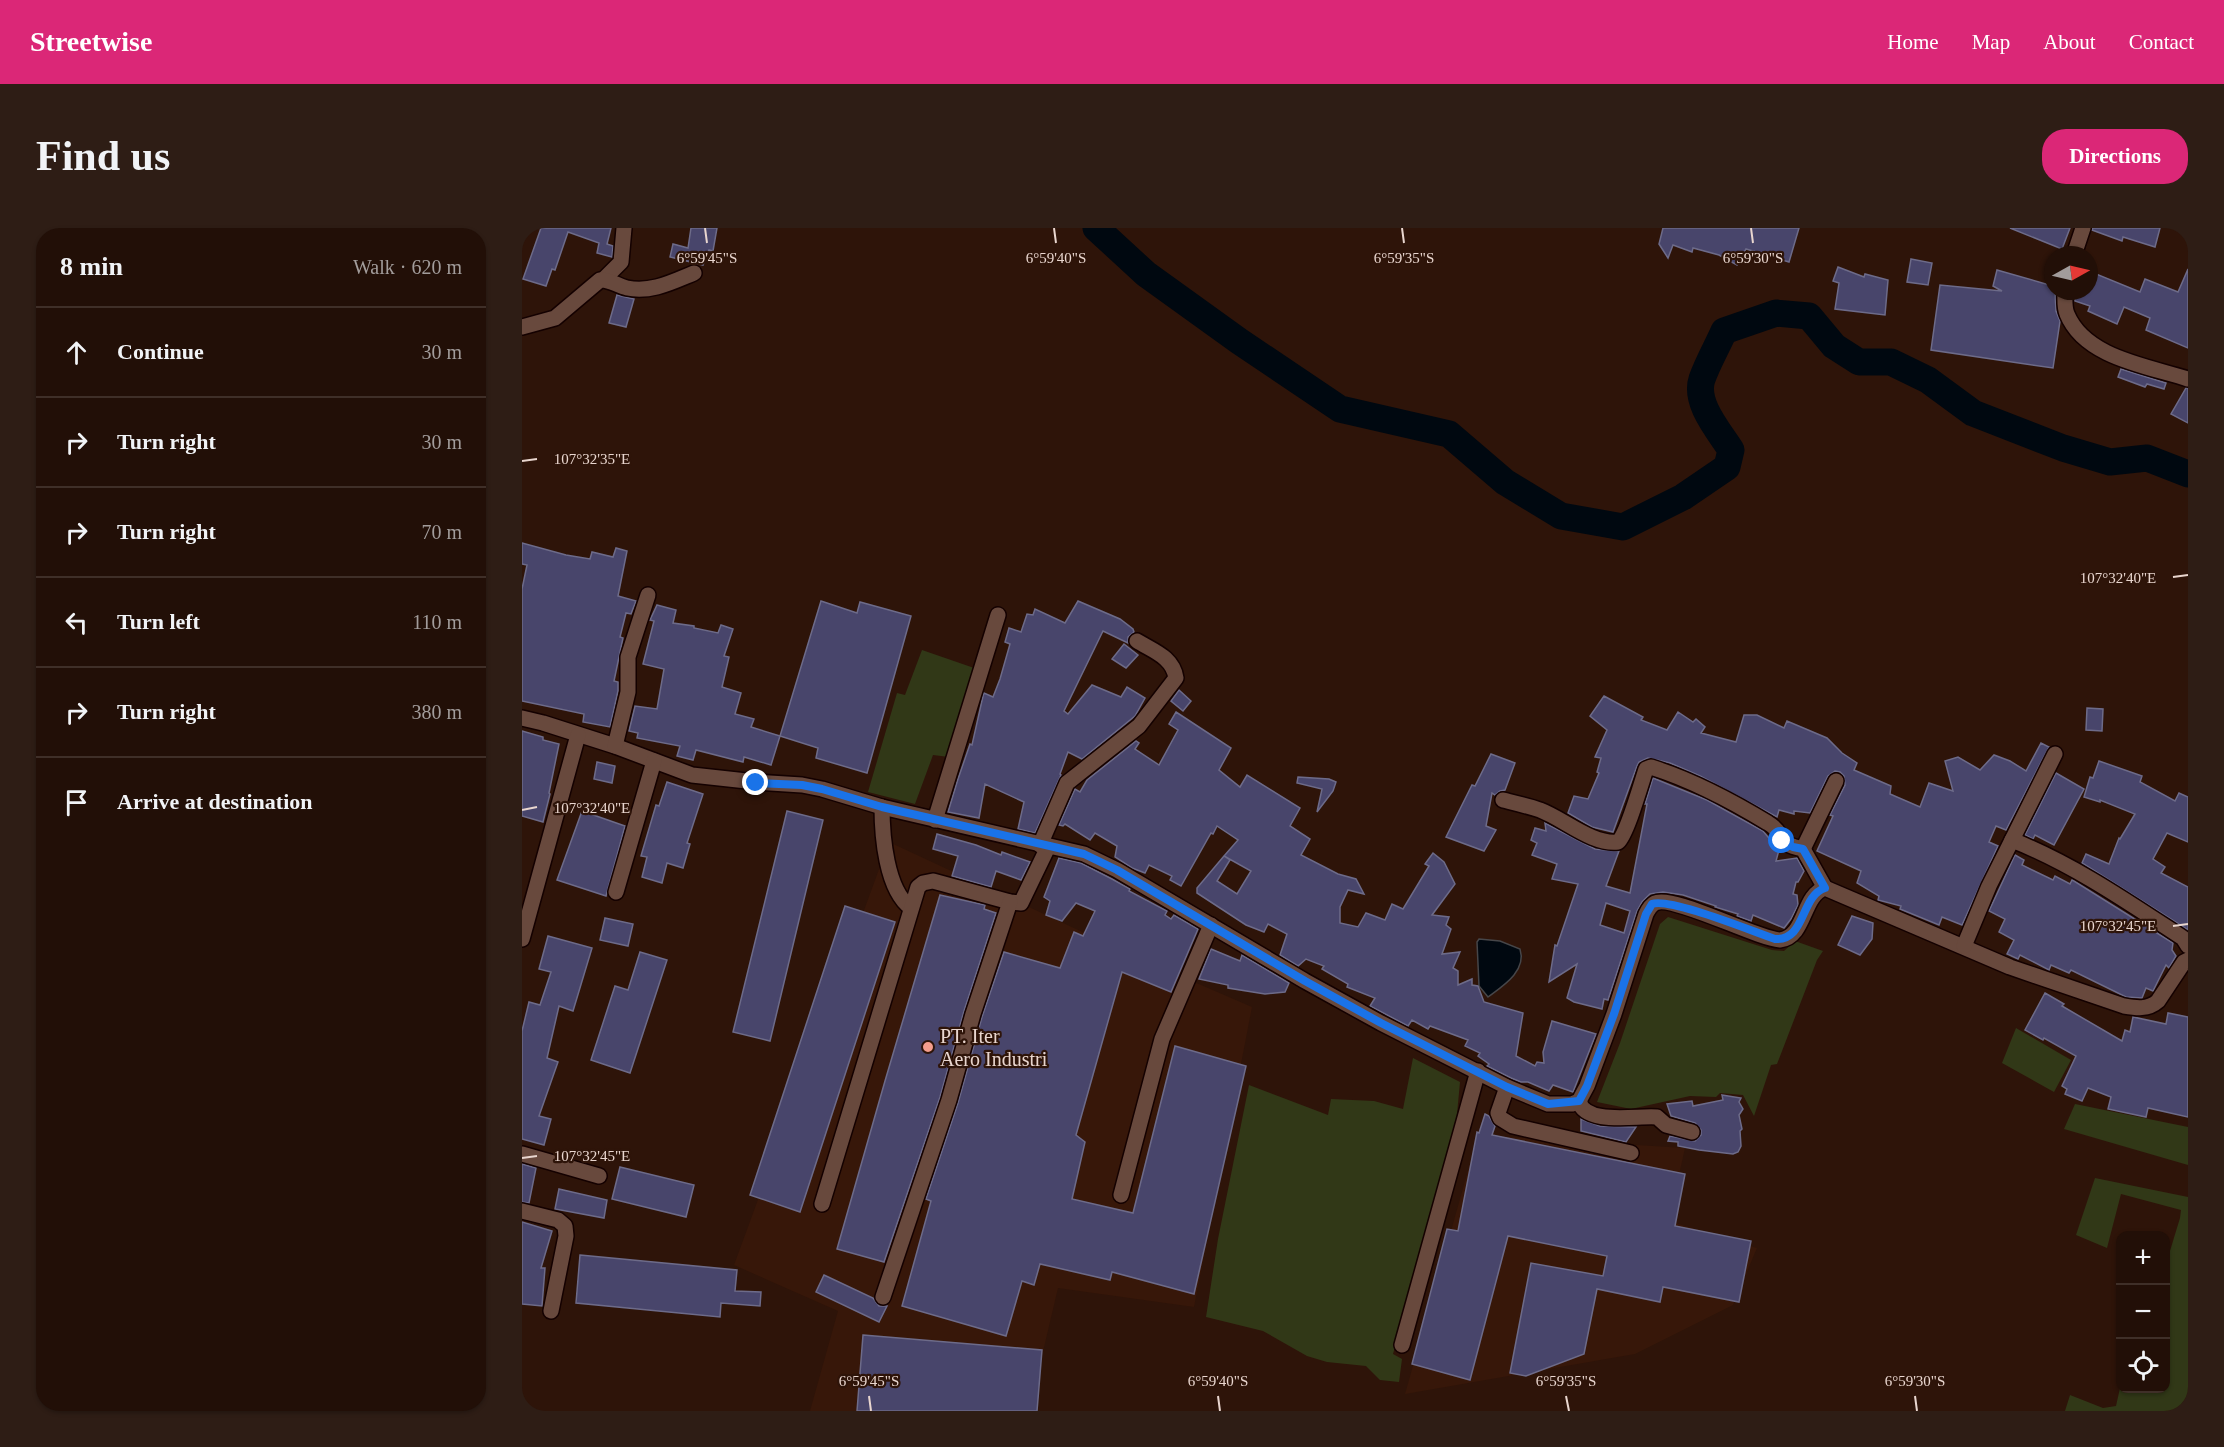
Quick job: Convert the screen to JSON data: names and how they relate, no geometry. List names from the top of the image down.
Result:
{
  "places": ["PT. Iter Aero Industri"],
  "north": "right",
  "page": {
    "header": "Streetwise",
    "nav": [
      "Home",
      "Map",
      "About",
      "Contact"
    ],
    "buttons": "Directions",
    "title": "Find us",
    "heading": ["8 min", "Walk · 620 m"],
    "list": [
      ["Continue", "30 m"],
      ["Turn right", "30 m"],
      ["Turn right", "70 m"],
      ["Turn left", "110 m"],
      ["Turn right", "380 m"],
      "Arrive at destination"
    ],
    "map_buttons": ["+", "−"]
  },
  "coordinates": [
    "6°59'45\"S",
    "6°59'40\"S",
    "6°59'35\"S",
    "6°59'30\"S",
    "107°32'35\"E",
    "107°32'40\"E",
    "107°32'45\"E"
  ]
}
